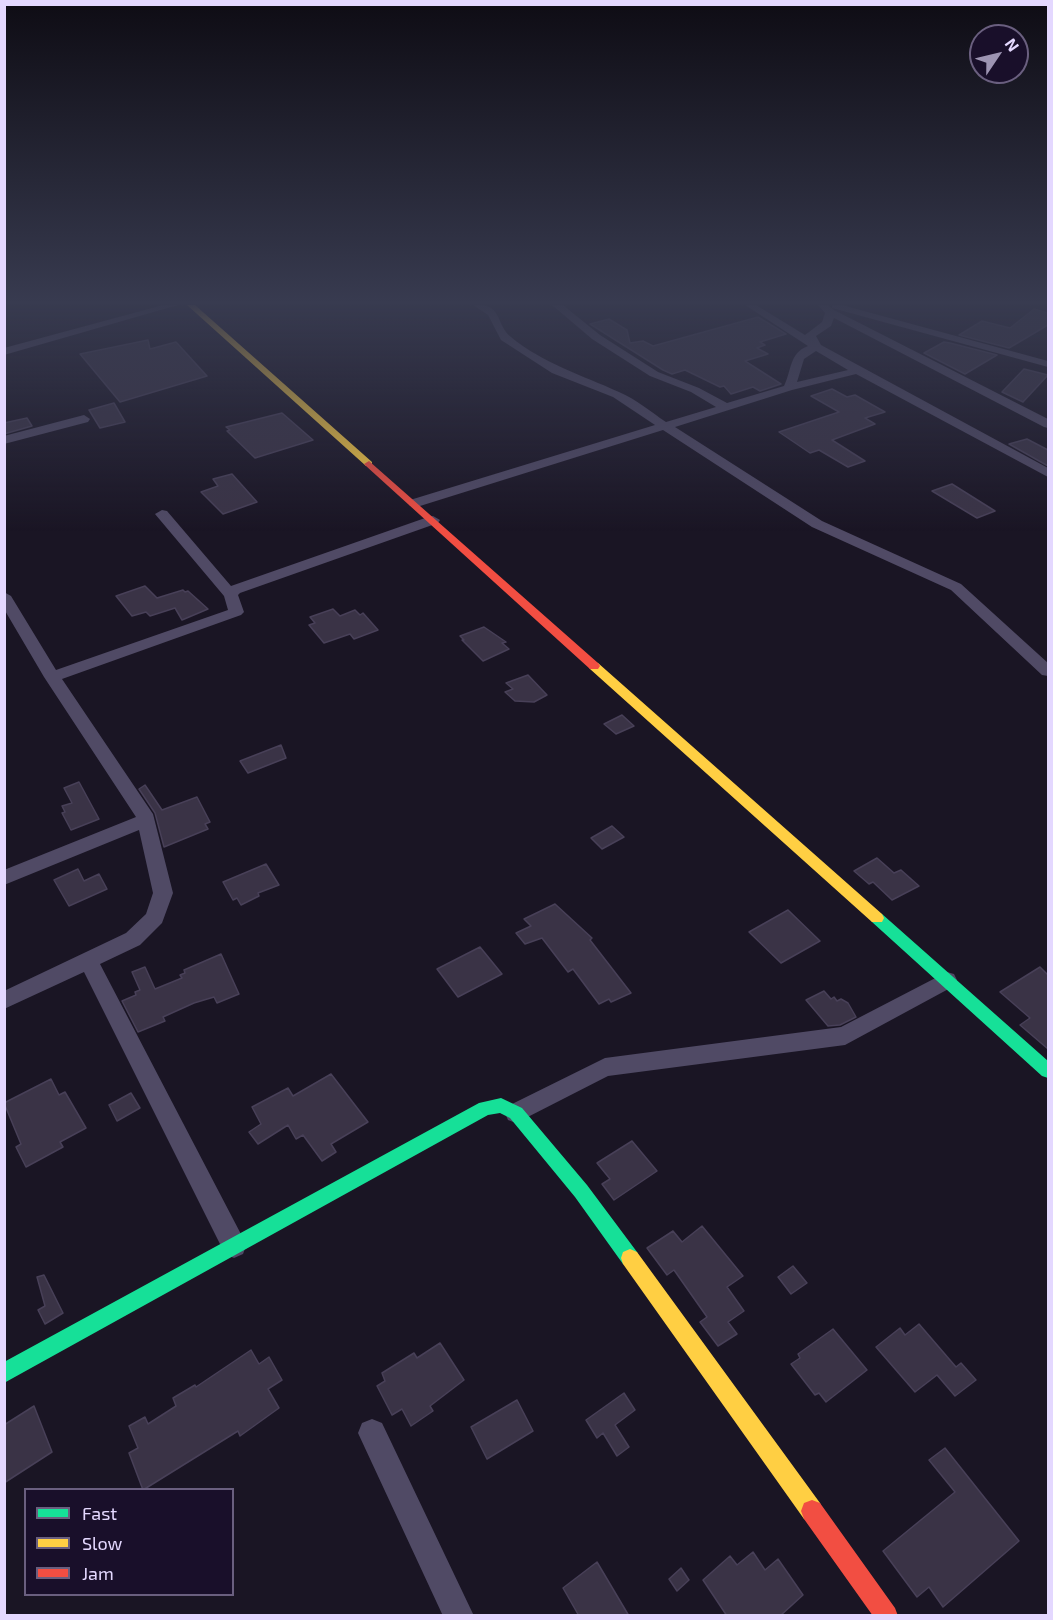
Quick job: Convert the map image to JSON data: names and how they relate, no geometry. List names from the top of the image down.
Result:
{
  "legend": ["Fast", "Slow", "Jam"],
  "north": "top right"
}
